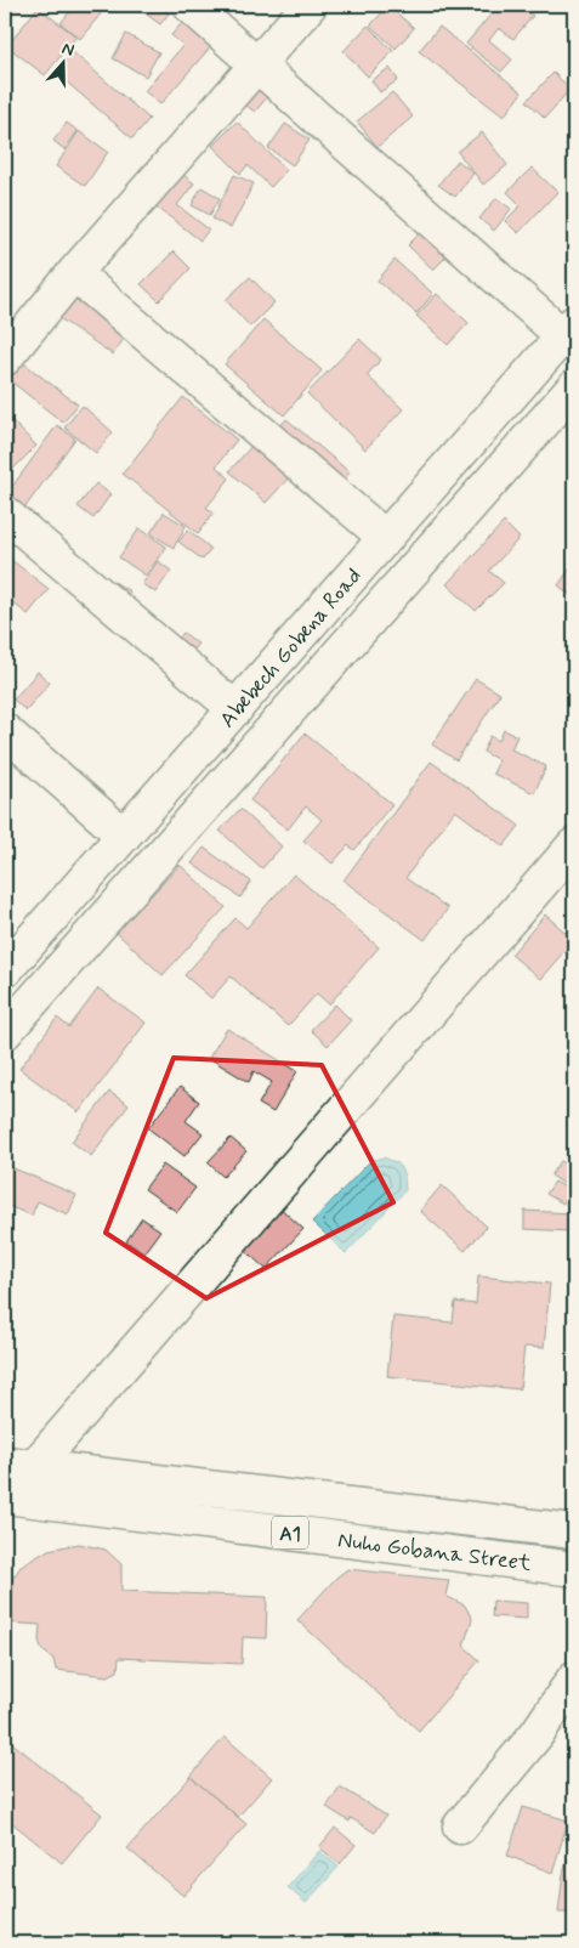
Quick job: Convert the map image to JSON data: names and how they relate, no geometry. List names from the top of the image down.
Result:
{
  "streets": {
    "street": ["Abebech Gobena Road", "A1", "Nuho Gobana Street"]
  },
  "north": "top"
}
